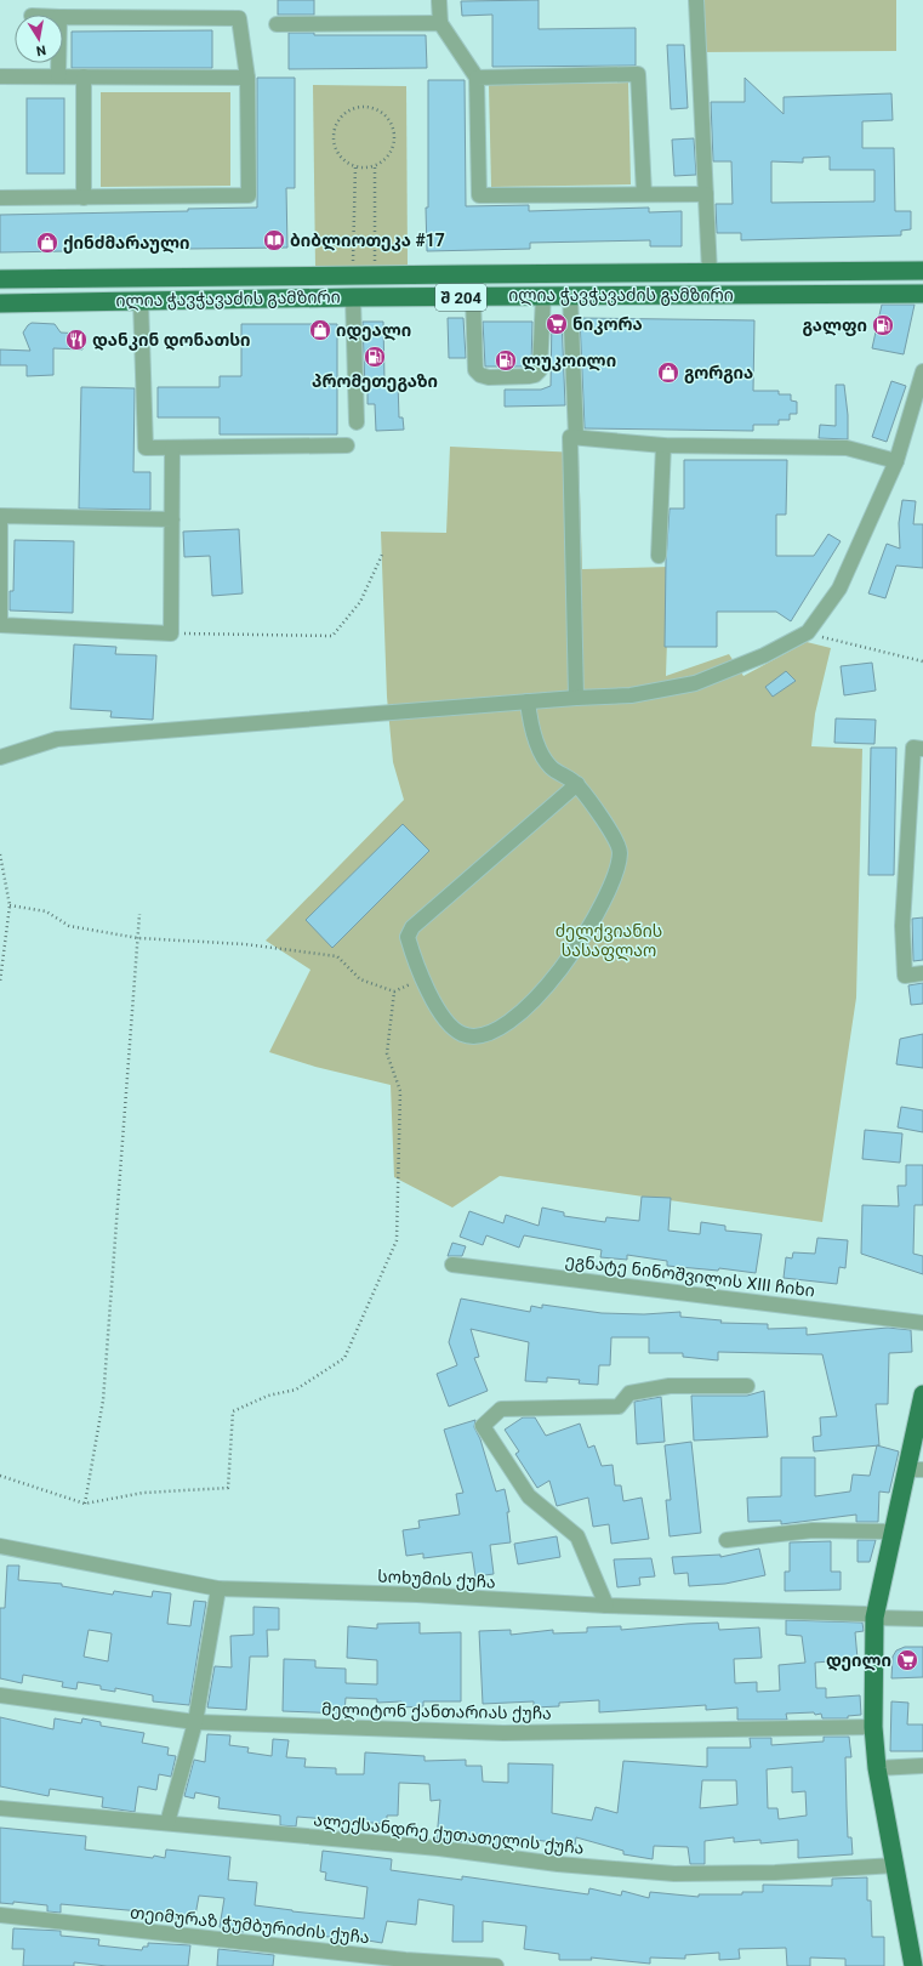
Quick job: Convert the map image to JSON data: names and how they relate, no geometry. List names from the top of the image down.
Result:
{
  "streets": {
    "main road": ["ილია ჭავჭავაძის გამზირი", "შ 204"],
    "street": [
      "ეგნატე ნინოშვილის XIII ჩიხი",
      "სოხუმის ქუჩა",
      "მელიტონ ქანთარიას ქუჩა",
      "ალექსანდრე ქუთათელის ქუჩა",
      "თეიმურაზ ჭუმბურიძის ქუჩა"
    ]
  },
  "parks": ["ძელქვიანის სასაფლაო"],
  "places": {
    "library": ["ბიბლიოთეკა #17"],
    "shop": ["ქინძმარაული", "იდეალი", "გორგია"],
    "supermarket": ["ნიკორა", "დეილი"],
    "fuel station": ["გალფი", "პრომეთეგაზი", "ლუკოილი"],
    "restaurant": ["დანკინ დონათსი"]
  },
  "north": "bottom"
}
